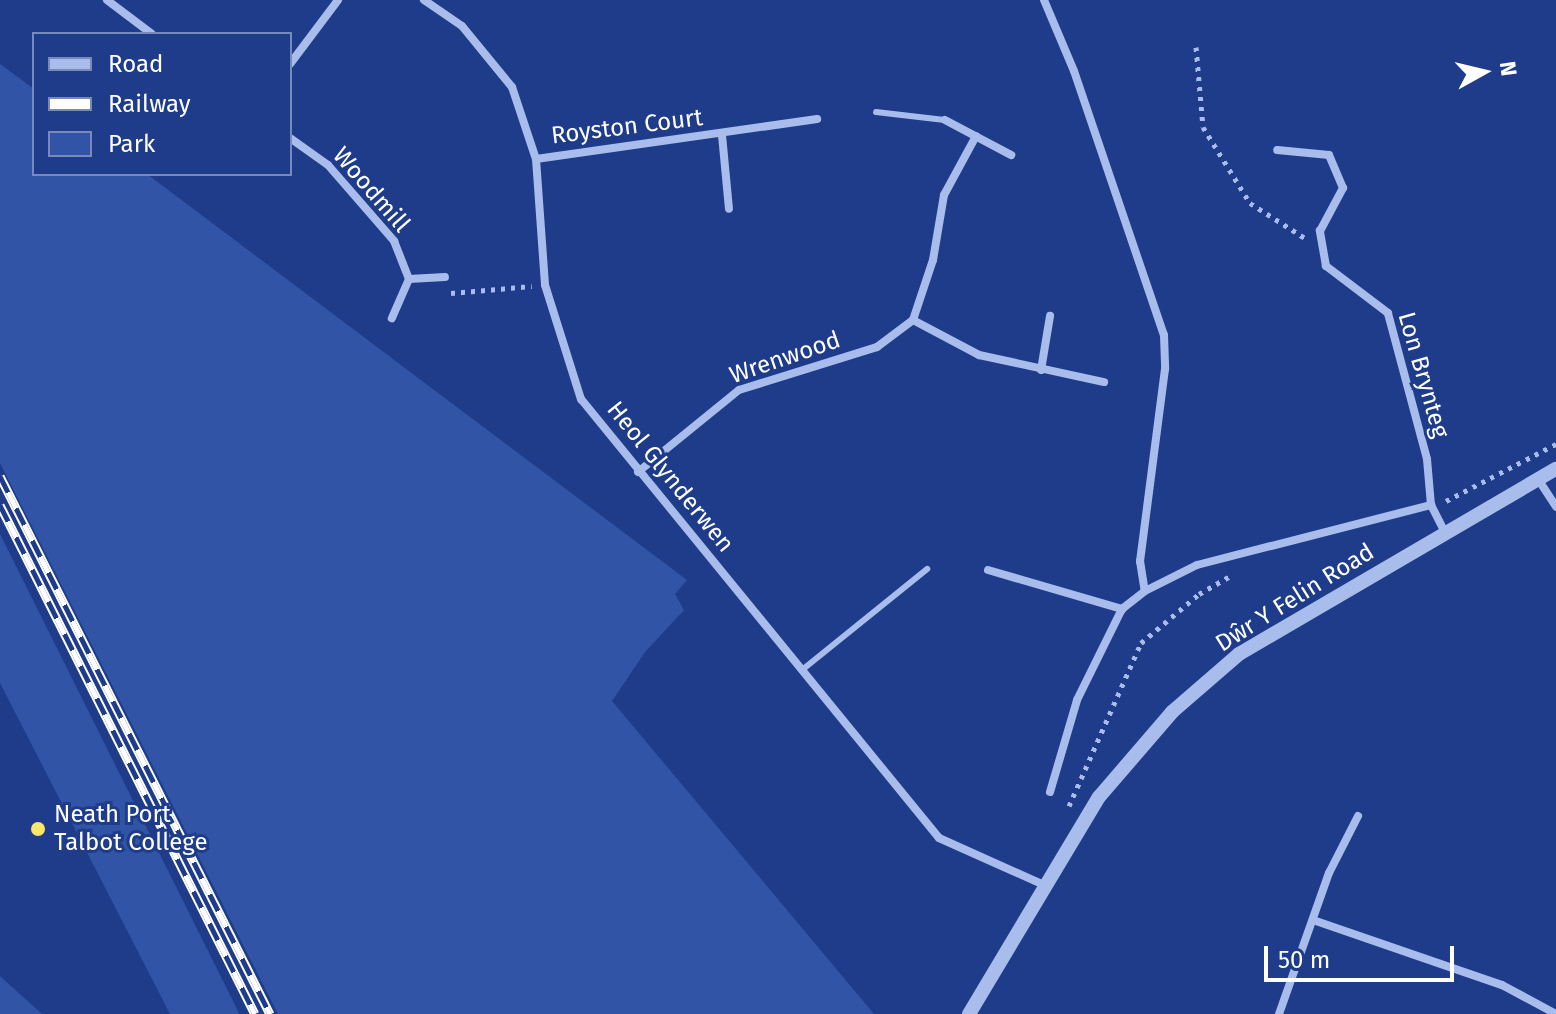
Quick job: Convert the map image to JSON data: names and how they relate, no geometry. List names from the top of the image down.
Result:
{
  "streets": {
    "street": [
      "Royston Court",
      "Woodmill",
      "Wrenwood",
      "Lon Brynteg",
      "Heol Glynderwen",
      "Dŵr Y Felin Road"
    ]
  },
  "crossings": [
    ["Royston Court", "Heol Glynderwen"],
    ["Wrenwood", "Heol Glynderwen"],
    ["Lon Brynteg", "Dŵr Y Felin Road"],
    ["Heol Glynderwen", "Dŵr Y Felin Road"]
  ],
  "places": ["Neath Port Talbot College"],
  "legend": ["Road", "Railway", "Park"],
  "scale_bar": "50 m",
  "north": "right"
}
